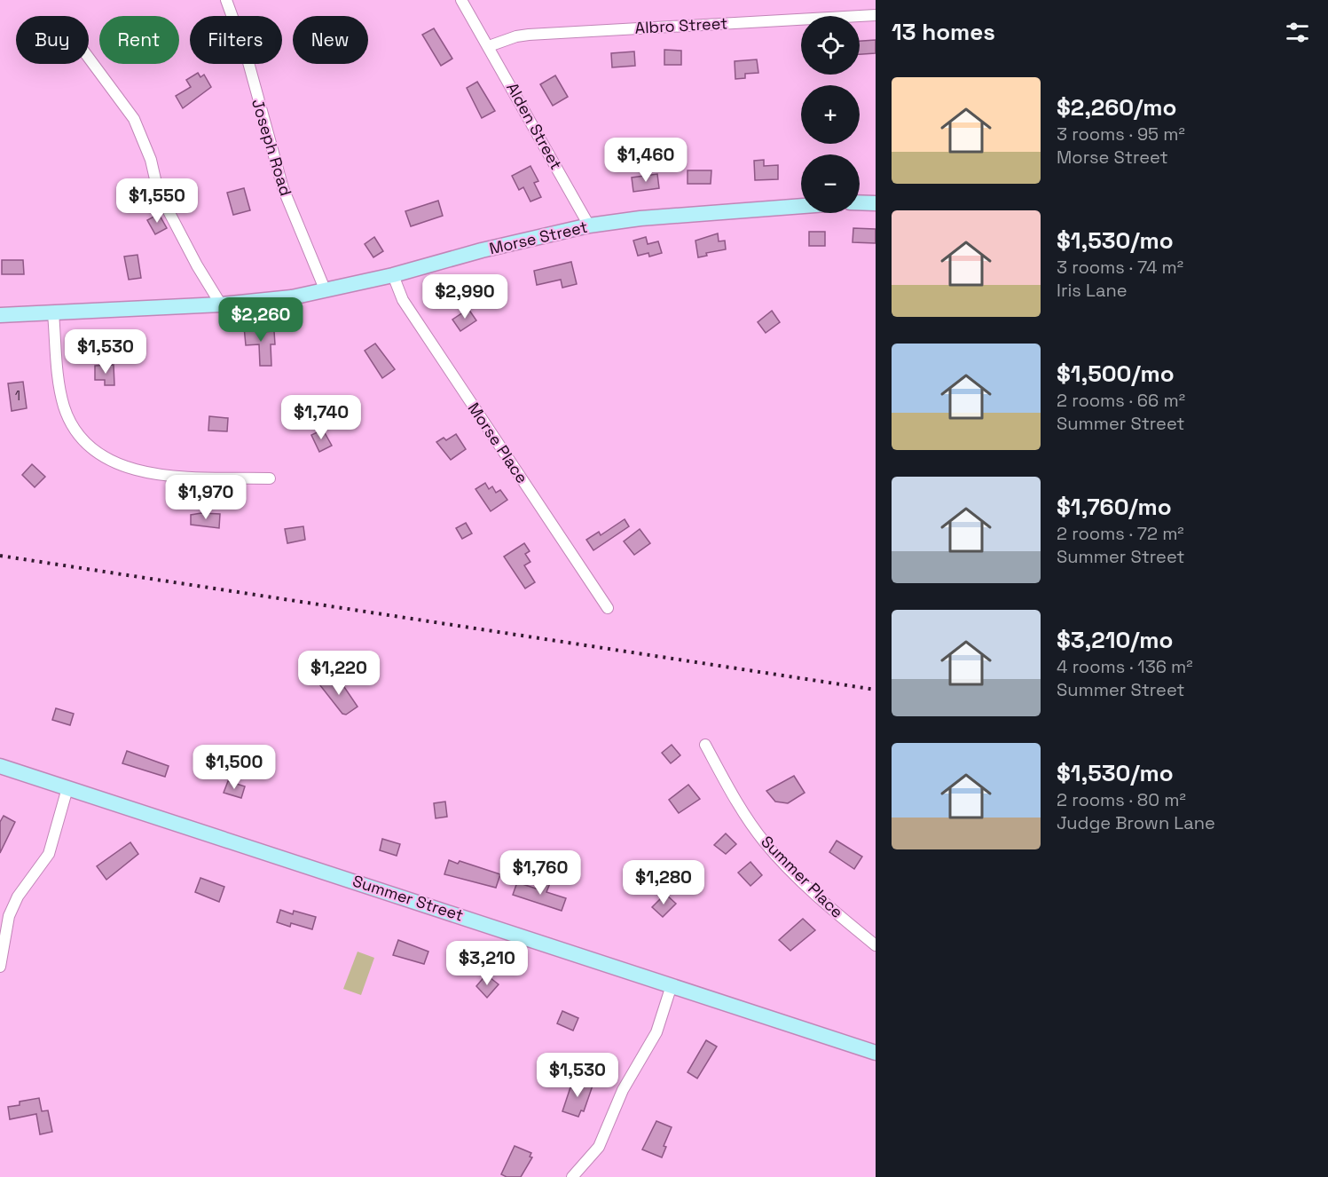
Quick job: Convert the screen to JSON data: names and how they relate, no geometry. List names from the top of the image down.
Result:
{
  "streets": {
    "main road": ["Morse Street", "Summer Street"],
    "street": [
      "Albro Street",
      "Alden Street",
      "Joseph Road",
      "Morse Place",
      "Summer Place"
    ]
  },
  "crossings": [
    ["Albro Street", "Alden Street"],
    ["Alden Street", "Morse Street"],
    ["Joseph Road", "Morse Street"],
    ["Morse Street", "Morse Place"]
  ],
  "house_numbers": ["1"],
  "page": {
    "heading": "13 homes",
    "map_buttons": ["+", "−"],
    "chip": [
      "Buy",
      "Rent",
      "Filters",
      "New"
    ],
    "list": [
      {
        "name": "$2,260/mo",
        "note": "3 rooms · 95 m² · Morse Street"
      },
      {
        "name": "$1,530/mo",
        "note": "3 rooms · 74 m² · Iris Lane"
      },
      {
        "name": "$1,500/mo",
        "note": "2 rooms · 66 m² · Summer Street"
      },
      {
        "name": "$1,760/mo",
        "note": "2 rooms · 72 m² · Summer Street"
      },
      {
        "name": "$3,210/mo",
        "note": "4 rooms · 136 m² · Summer Street"
      },
      {
        "name": "$1,530/mo",
        "note": "2 rooms · 80 m² · Judge Brown Lane"
      }
    ],
    "price": [
      "$1,460",
      "$1,550",
      "$2,990",
      "$2,260",
      "$1,530",
      "$1,740",
      "$1,970",
      "$1,220",
      "$1,500",
      "$1,760",
      "$1,280",
      "$3,210",
      "$1,530"
    ]
  }
}
